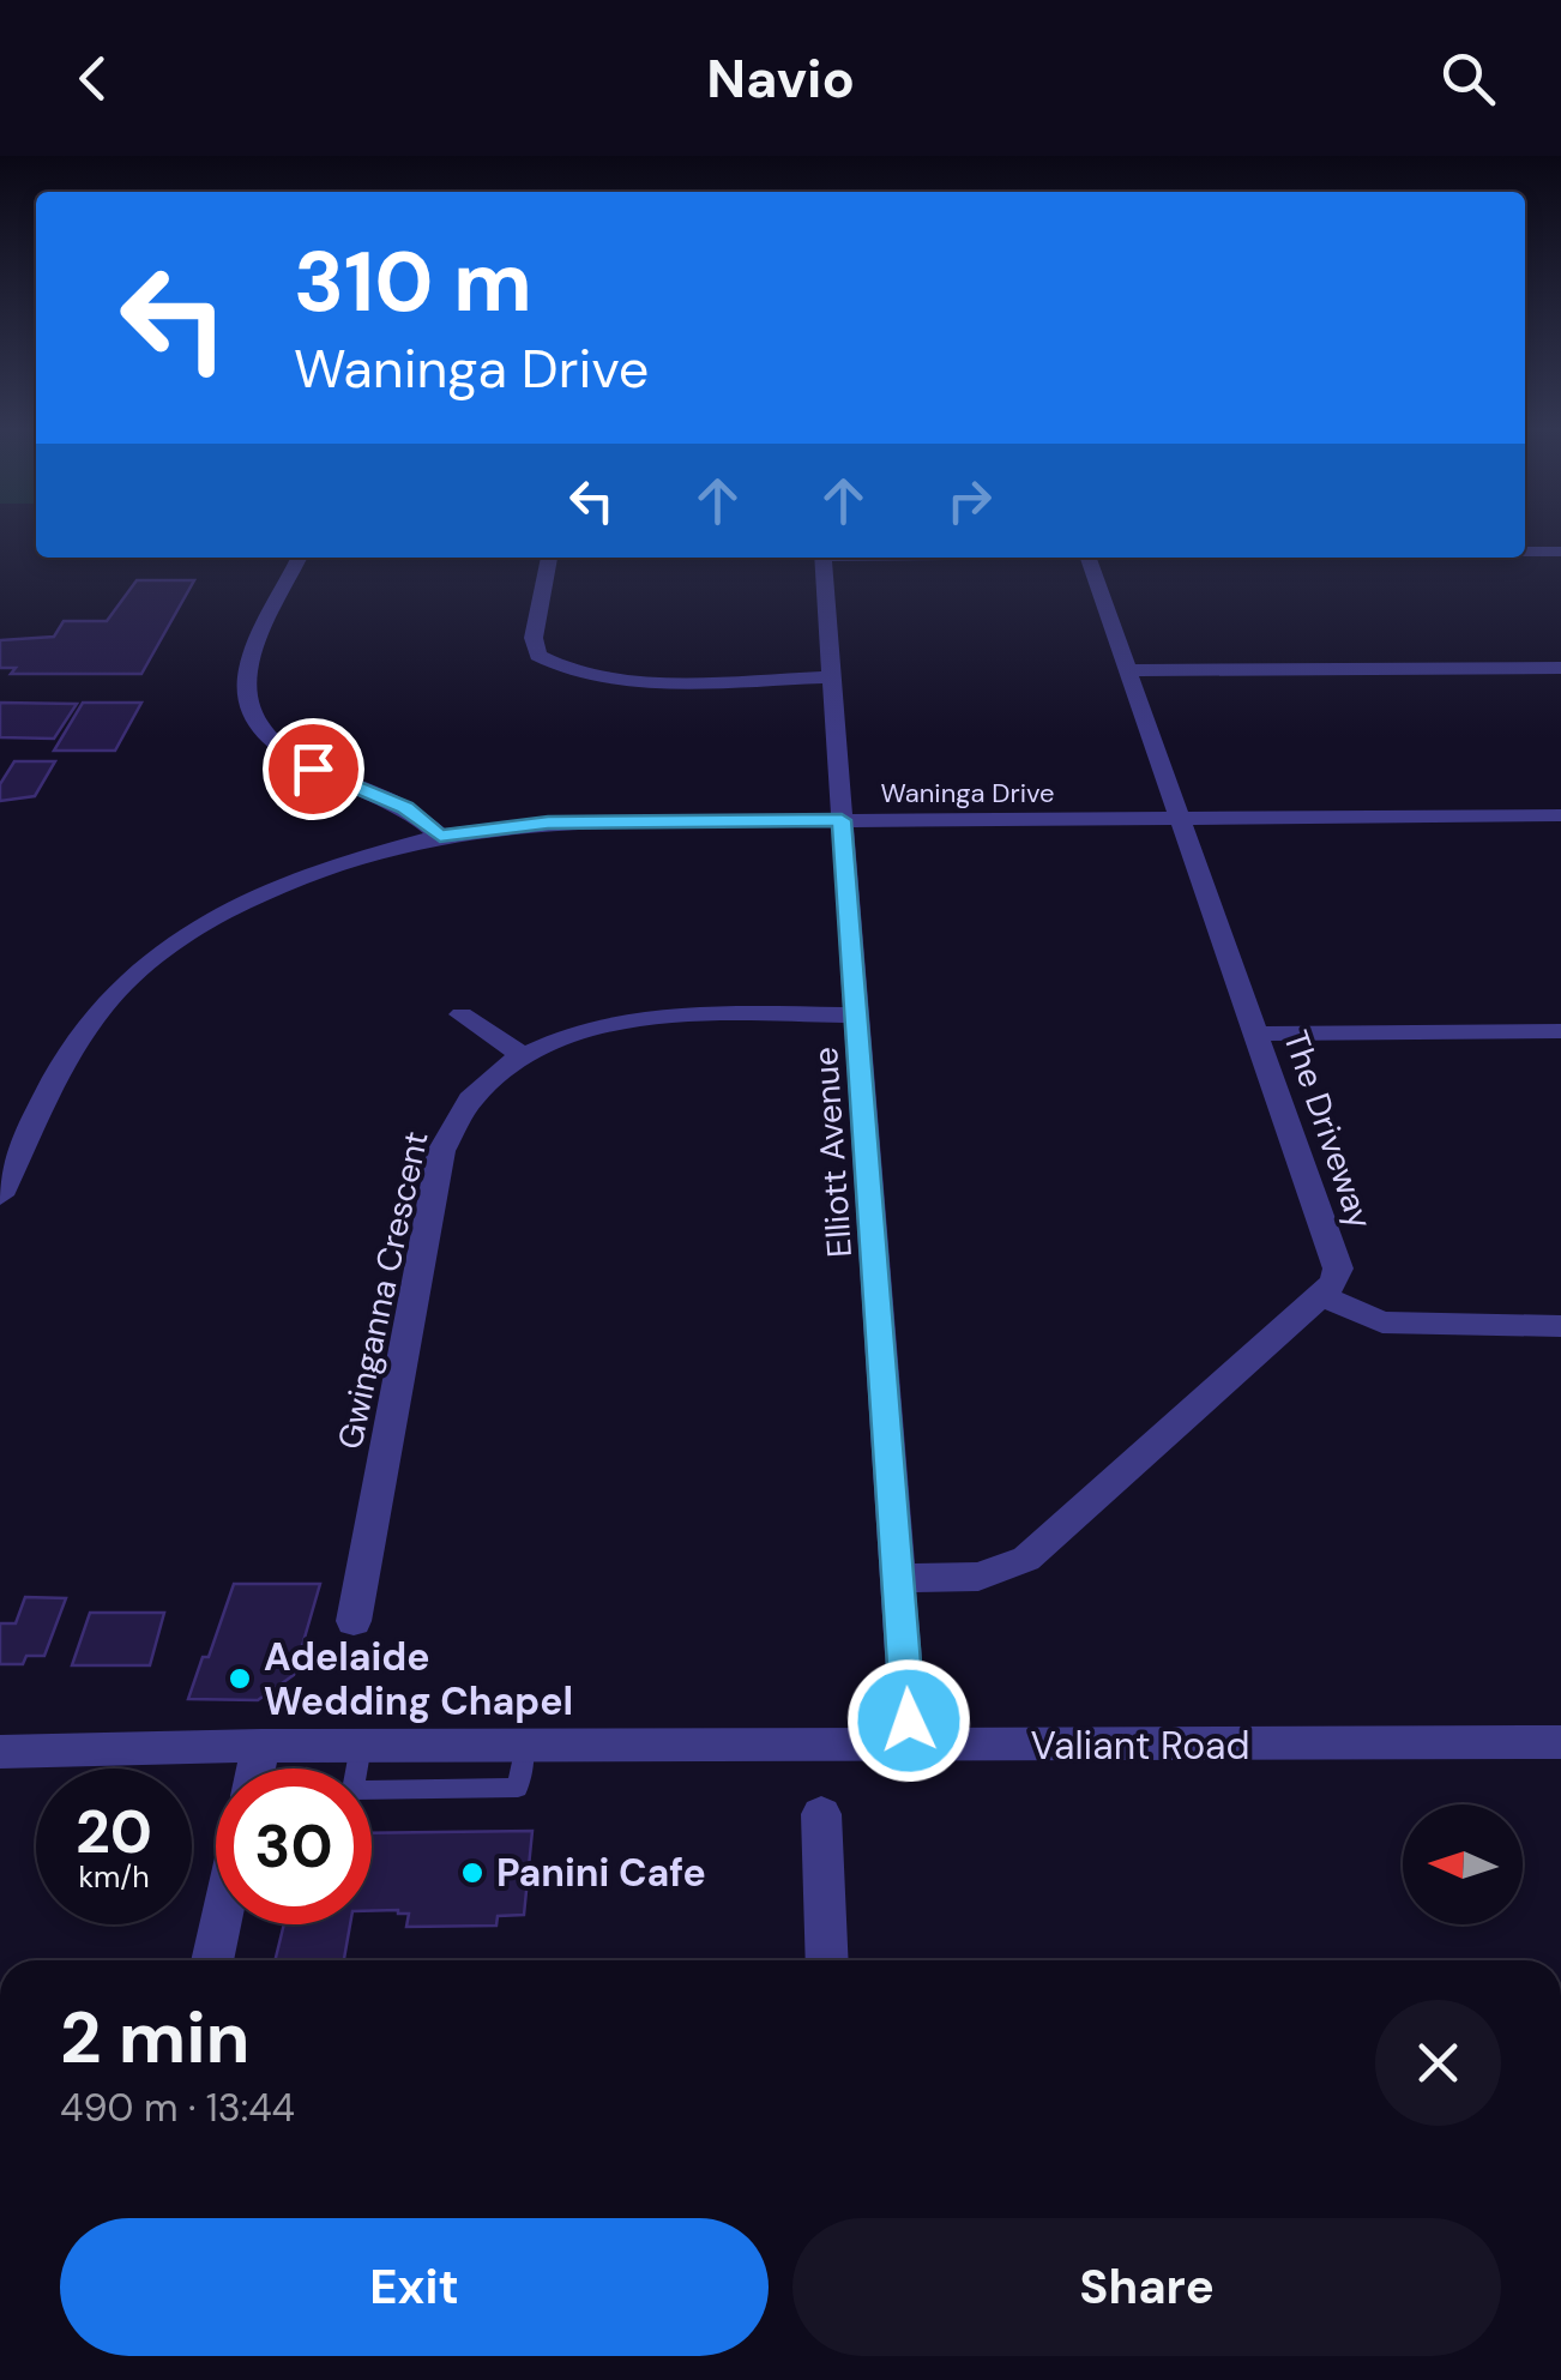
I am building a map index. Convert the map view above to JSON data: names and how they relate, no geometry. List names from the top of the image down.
{
  "streets": {
    "street": [
      "Waninga Drive",
      "The Driveway",
      "Elliott Avenue",
      "Gwinganna Crescent",
      "Valiant Road"
    ]
  },
  "crossings": [
    ["Waninga Drive", "The Driveway"],
    ["Waninga Drive", "Elliott Avenue"],
    ["Elliott Avenue", "Gwinganna Crescent"],
    ["Elliott Avenue", "Valiant Road"]
  ],
  "places": ["Adelaide Wedding Chapel", "Panini Cafe"],
  "north": "left",
  "page": {
    "header": "Navio",
    "turn": ["310 m", "Waninga Drive"],
    "speed": "20 km/h",
    "limit": "30",
    "heading": ["2 min", "490 m · 13:44"],
    "buttons": ["Exit", "Share"]
  }
}
